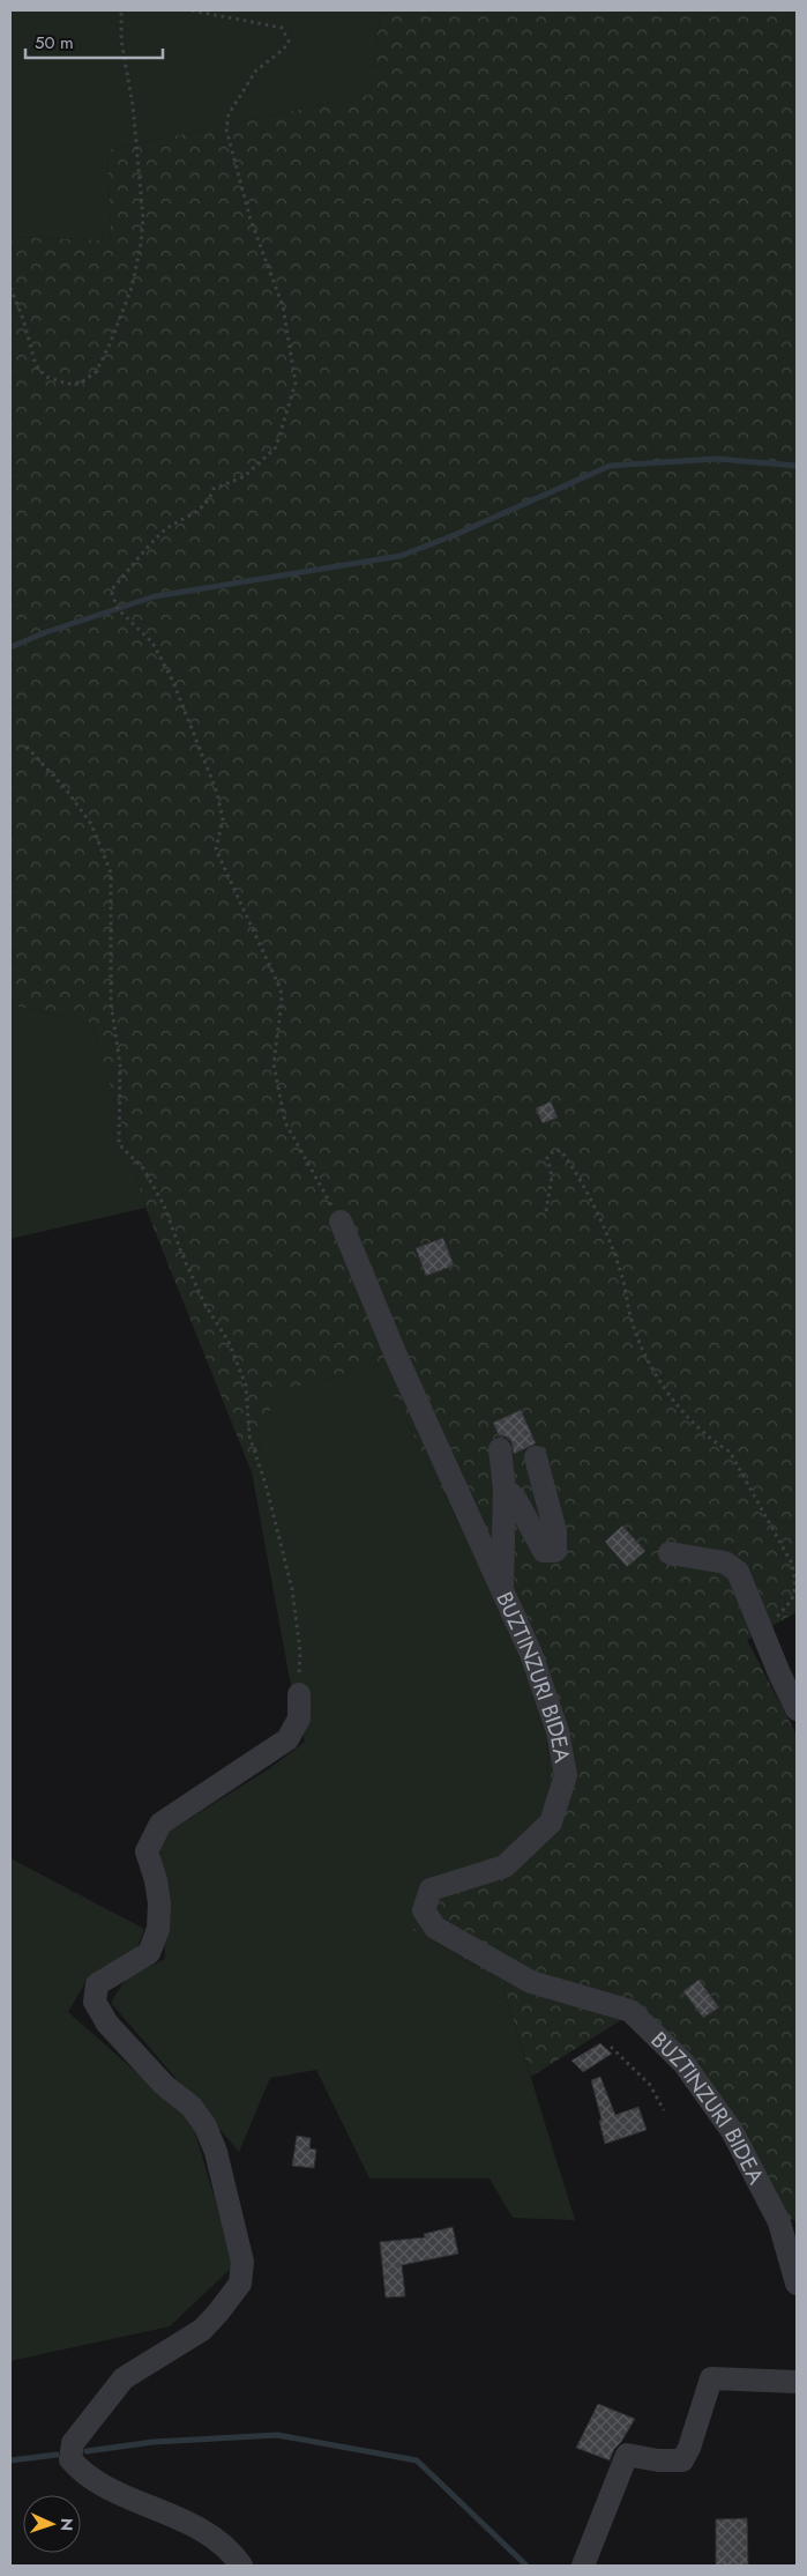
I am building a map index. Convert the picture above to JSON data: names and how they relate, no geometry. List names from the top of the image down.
{
  "streets": {
    "street": ["BUZTINZURI BIDEA"]
  },
  "scale_bar": "50 m",
  "north": "right"
}
